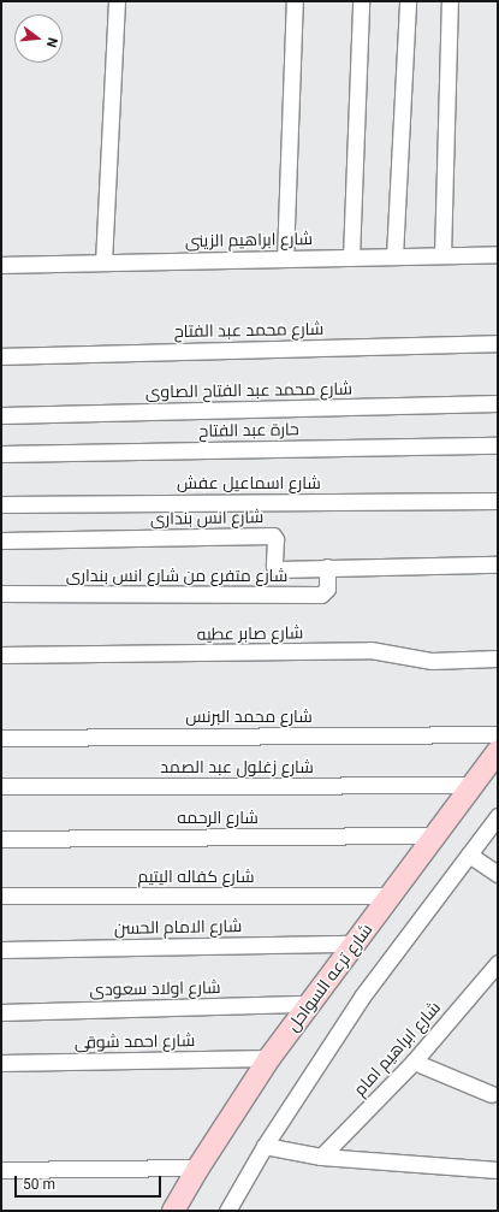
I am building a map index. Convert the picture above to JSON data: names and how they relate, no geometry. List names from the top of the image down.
{
  "streets": {
    "main road": ["شارع ترعه السواحل"],
    "street": [
      "شارع ابراهيم الزينى",
      "شارع محمد عبد الفتاح",
      "شارع محمد عبد الفتاح الصاوى",
      "حارة عبد الفتاح",
      "شارع اسماعيل عفش",
      "شارع انس بندارى",
      "شارع متفرع من شارع انس بندارى",
      "شارع صابر عطيه",
      "شارع محمد البرنس",
      "شارع زغلول عبد الصمد",
      "شارع الرحمه",
      "شارع كفاله اليتيم",
      "شارع الامام الحسن",
      "شارع اولاد سعودى",
      "شارع احمد شوقى",
      "شارع ابراهيم امام"
    ]
  },
  "crossings": [
    ["شارع انس بندارى", "شارع متفرع من شارع انس بندارى"],
    ["شارع زغلول عبد الصمد", "شارع ترعه السواحل"],
    ["شارع الرحمه", "شارع ترعه السواحل"],
    ["شارع كفاله اليتيم", "شارع ترعه السواحل"],
    ["شارع الامام الحسن", "شارع ترعه السواحل"],
    ["شارع ترعه السواحل", "شارع اولاد سعودى"],
    ["شارع ترعه السواحل", "شارع احمد شوقى"]
  ],
  "scale_bar": "50 m",
  "north": "right"
}
